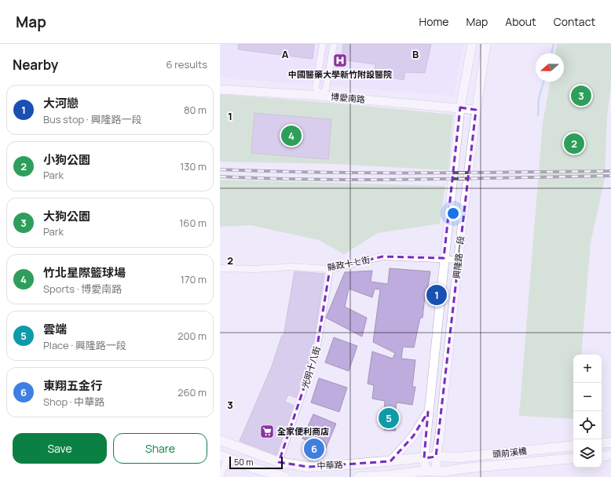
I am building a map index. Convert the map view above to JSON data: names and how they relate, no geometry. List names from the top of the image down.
{
  "streets": {
    "main road": ["頭前溪橋", "中華路"],
    "street": [
      "博愛南路",
      "興隆路一段",
      "縣政十七街",
      "光明十八街"
    ]
  },
  "crossings": [
    ["博愛南路", "興隆路一段"],
    ["興隆路一段", "縣政十七街"],
    ["興隆路一段", "頭前溪橋"],
    ["興隆路一段", "中華路"],
    ["縣政十七街", "光明十八街"],
    ["光明十八街", "中華路"],
    ["頭前溪橋", "中華路"]
  ],
  "places": {
    "hospital": ["中國醫藥大學新竹附設醫院"],
    "supermarket": ["全家便利商店"]
  },
  "scale_bar": "50 m",
  "north": "left",
  "page": {
    "header": "Map",
    "nav": [
      "Home",
      "Map",
      "About",
      "Contact"
    ],
    "heading": ["Nearby", "6 results"],
    "pins": [
      "3",
      "4",
      "2",
      "1",
      "5",
      "6"
    ],
    "list": [
      {
        "mark": "1",
        "name": "大河戀",
        "note": "Bus stop · 興隆路一段",
        "value": "80 m"
      },
      {
        "mark": "2",
        "name": "小狗公園",
        "note": "Park",
        "value": "130 m"
      },
      {
        "mark": "3",
        "name": "大狗公園",
        "note": "Park",
        "value": "160 m"
      },
      {
        "mark": "4",
        "name": "竹北星際籃球場",
        "note": "Sports · 博愛南路",
        "value": "170 m"
      },
      {
        "mark": "5",
        "name": "雲端",
        "note": "Place · 興隆路一段",
        "value": "200 m"
      },
      {
        "mark": "6",
        "name": "東翔五金行",
        "note": "Shop · 中華路",
        "value": "260 m"
      }
    ],
    "map_buttons": ["+", "−"],
    "buttons": ["Save", "Share"],
    "scale": "50 m"
  },
  "grid": {
    "columns": ["A", "B"],
    "rows": ["1", "2", "3"]
  }
}
